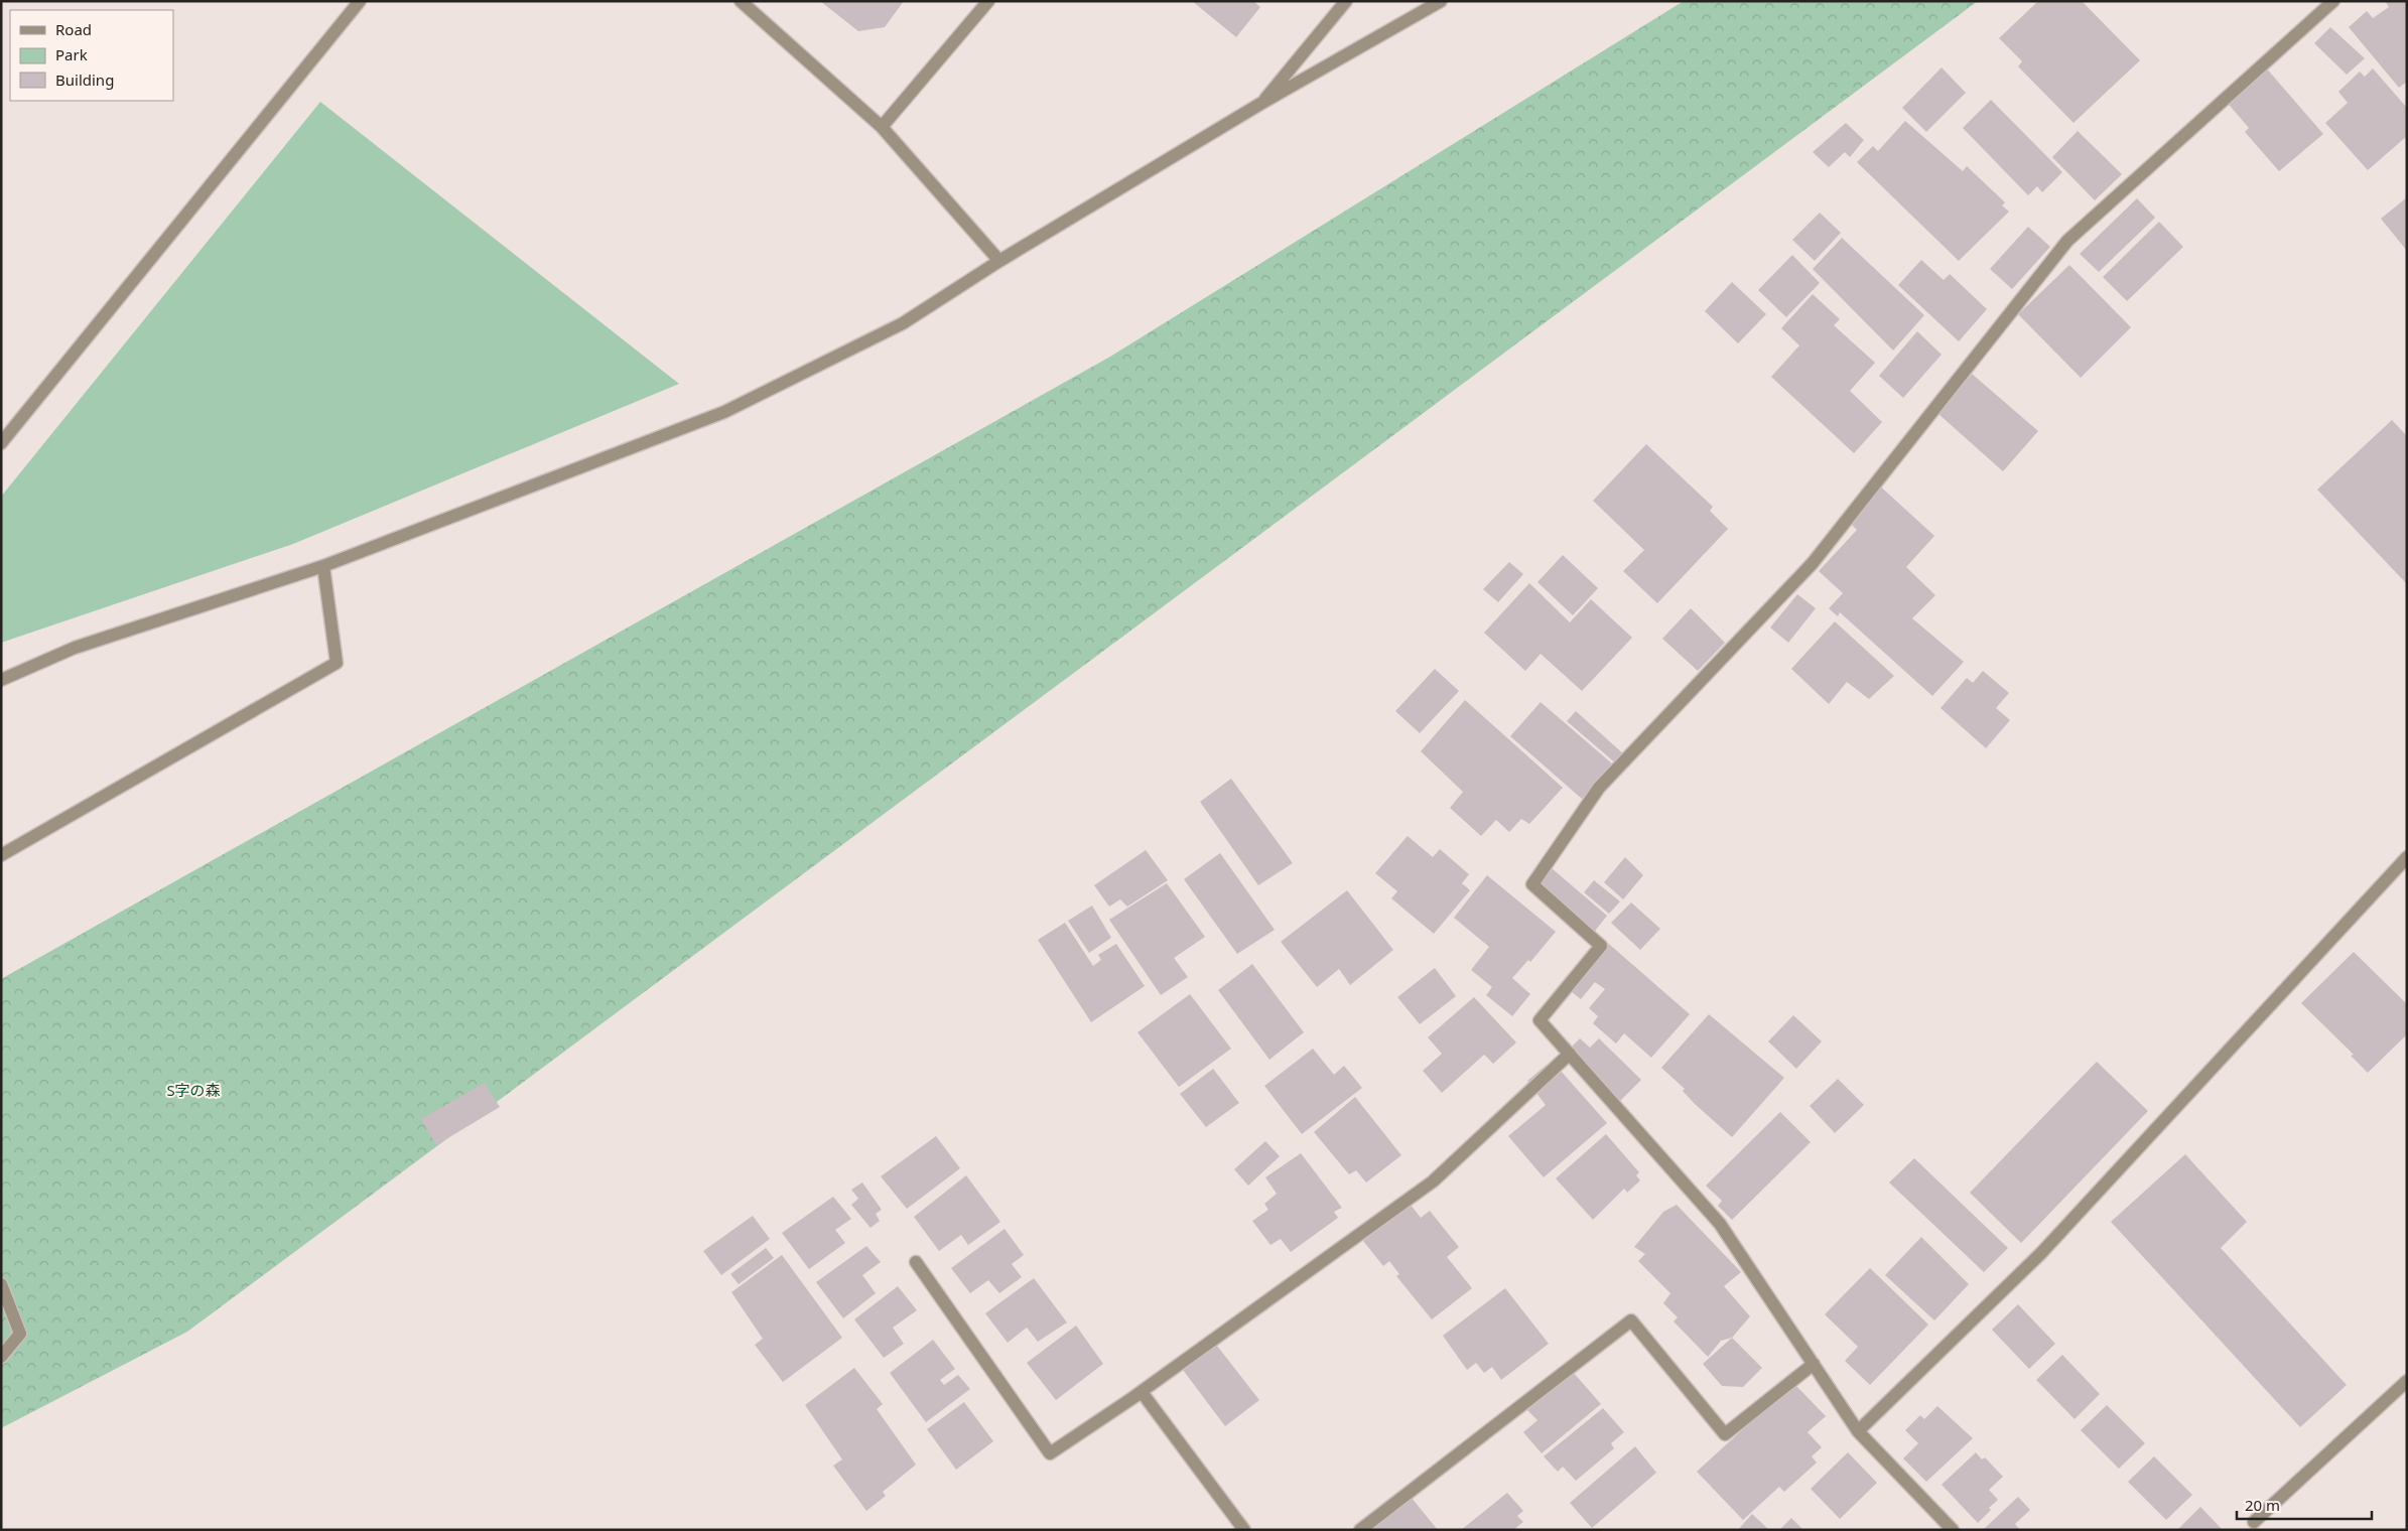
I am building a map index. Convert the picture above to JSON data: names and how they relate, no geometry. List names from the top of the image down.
{
  "parks": ["S字の森"],
  "legend": ["Road", "Park", "Building"],
  "scale_bar": "20 m"
}
